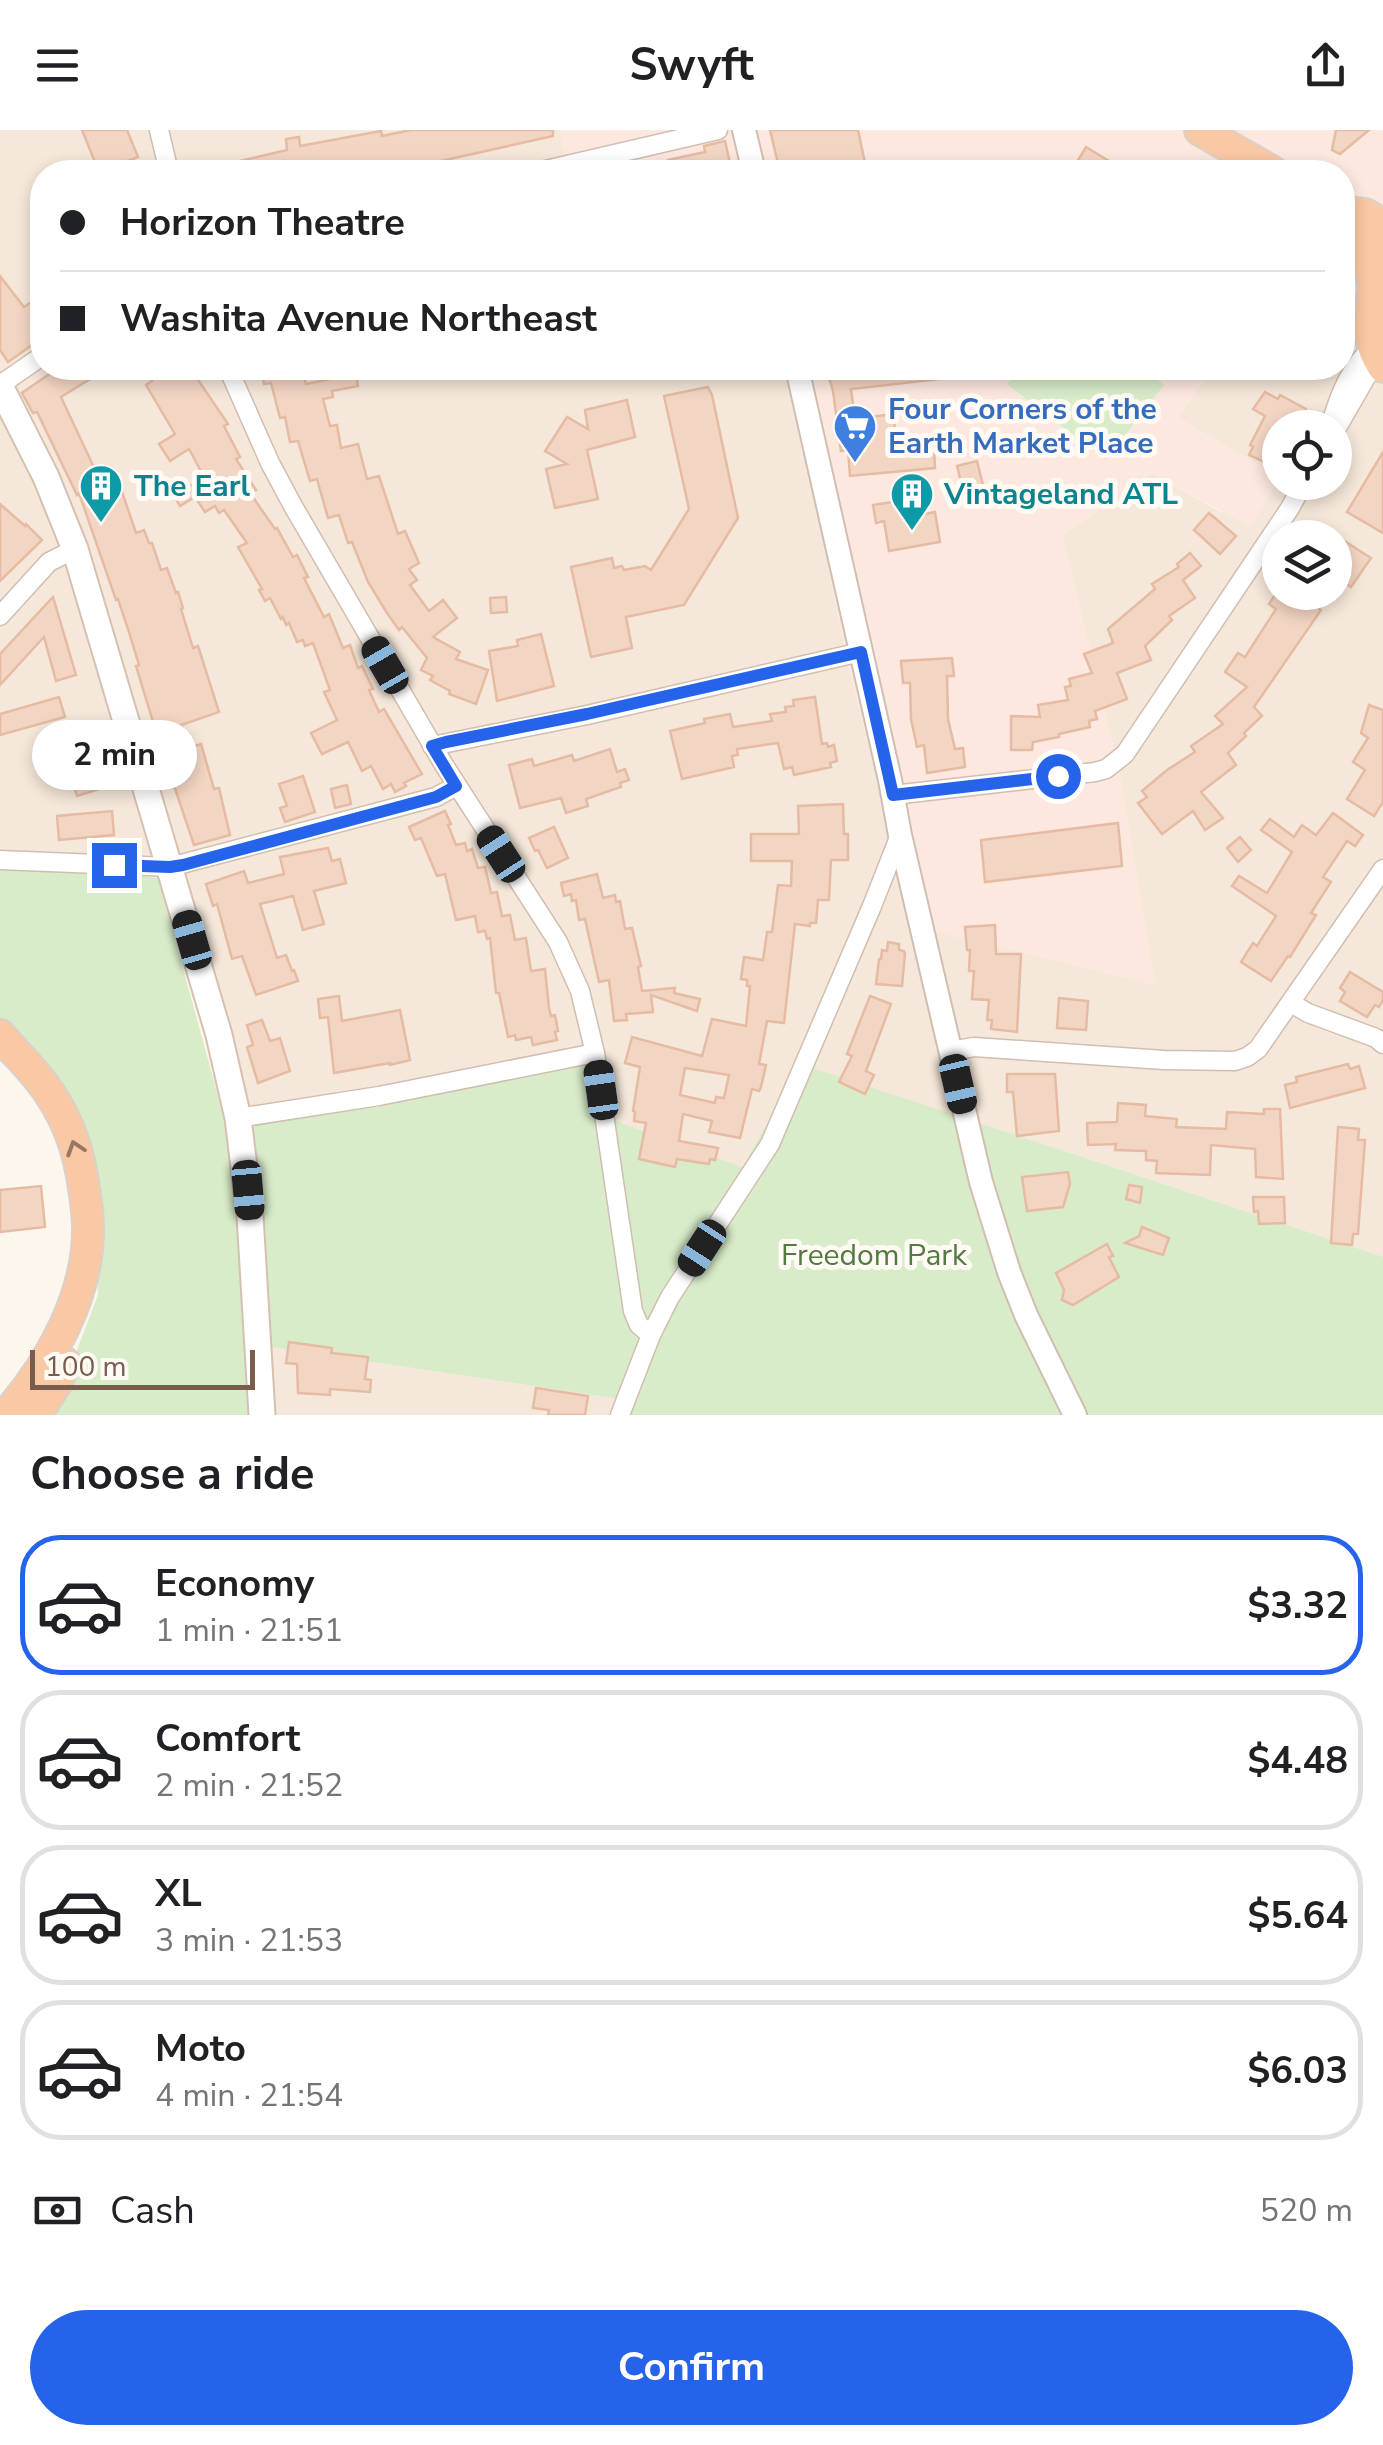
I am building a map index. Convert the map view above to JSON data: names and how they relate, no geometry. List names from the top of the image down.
{
  "parks": ["Freedom Park"],
  "places": {
    "supermarket": ["Four Corners of the Earth Market Place"],
    "building": ["The Earl", "Vintageland ATL"]
  },
  "scale_bar": "100 m",
  "page": {
    "header": "Swyft",
    "banner": ["Horizon Theatre", "Washita Avenue Northeast"],
    "bubble": "2 min",
    "scale": "100 m",
    "heading": "Choose a ride",
    "list": [
      {
        "name": "Economy",
        "note": "1 min · 21:51",
        "value": "$3.32"
      },
      {
        "name": "Comfort",
        "note": "2 min · 21:52",
        "value": "$4.48"
      },
      {
        "name": "XL",
        "note": "3 min · 21:53",
        "value": "$5.64"
      },
      {
        "name": "Moto",
        "note": "4 min · 21:54",
        "value": "$6.03"
      }
    ],
    "pay": ["Cash", "520 m"],
    "buttons": "Confirm"
  }
}
